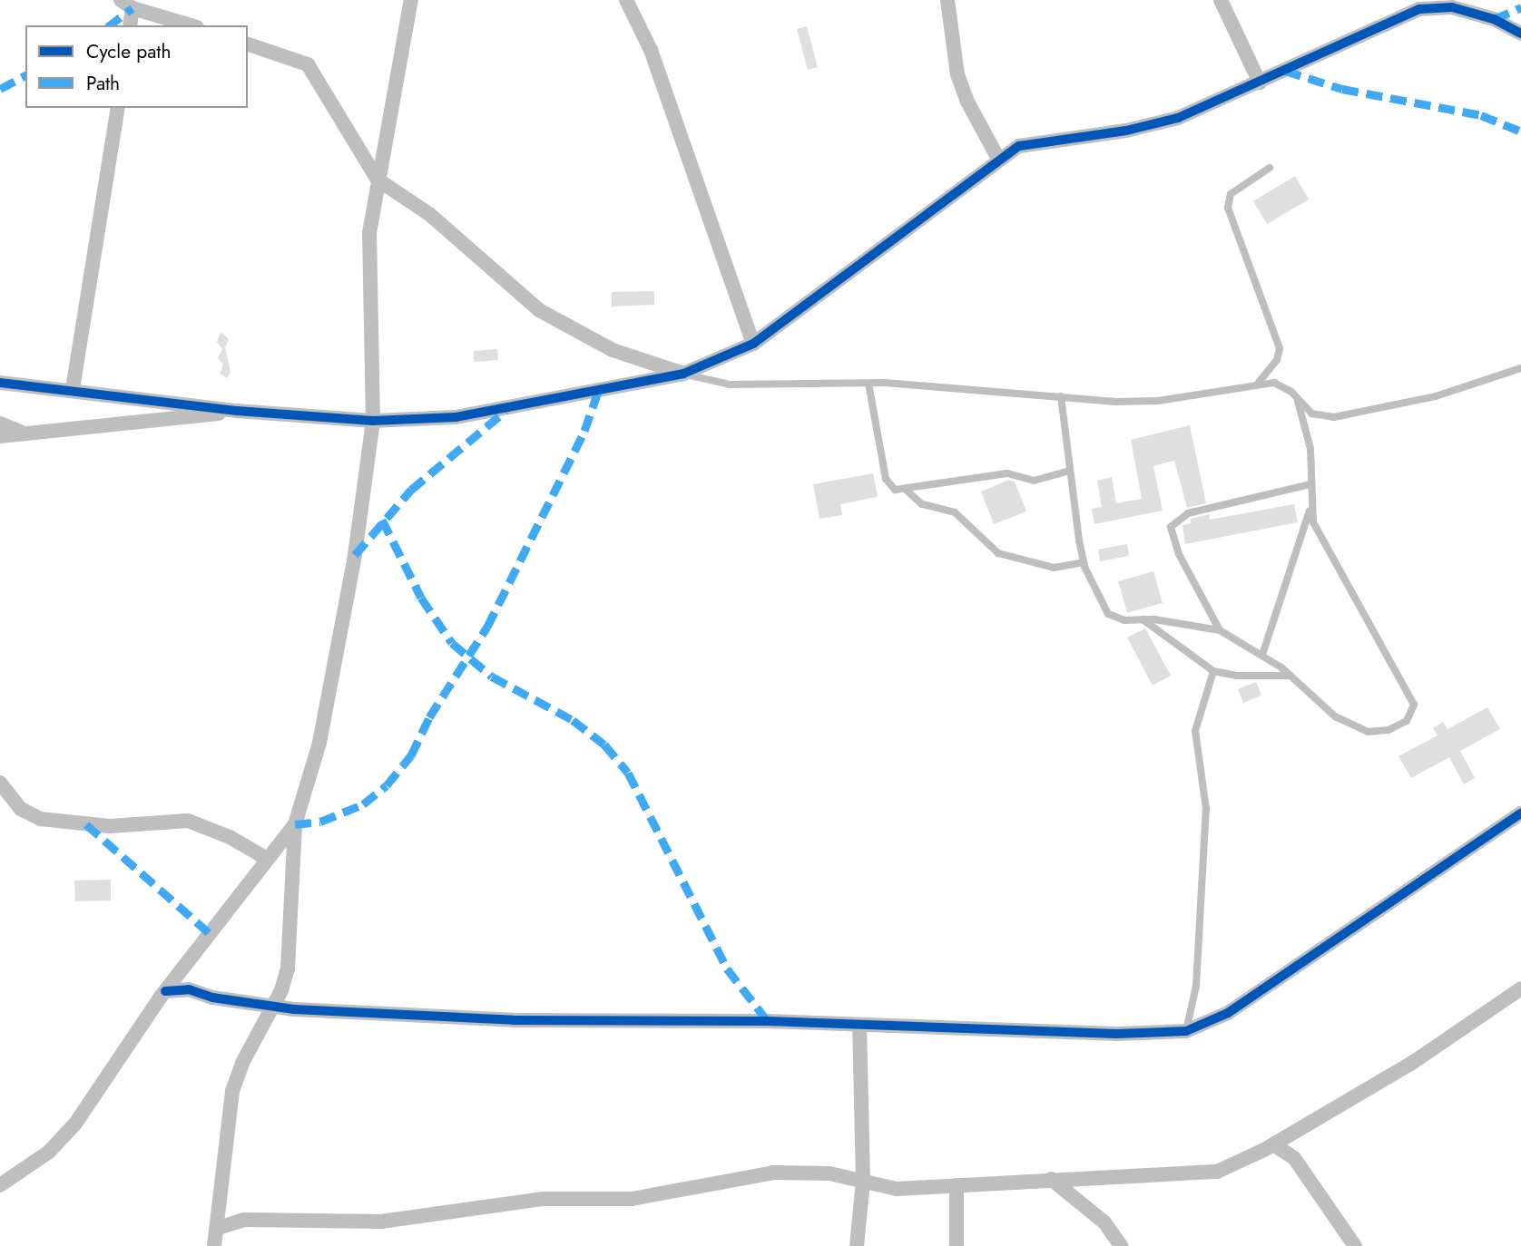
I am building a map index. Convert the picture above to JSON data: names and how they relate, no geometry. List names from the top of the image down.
{
  "legend": ["Cycle path", "Path"]
}
